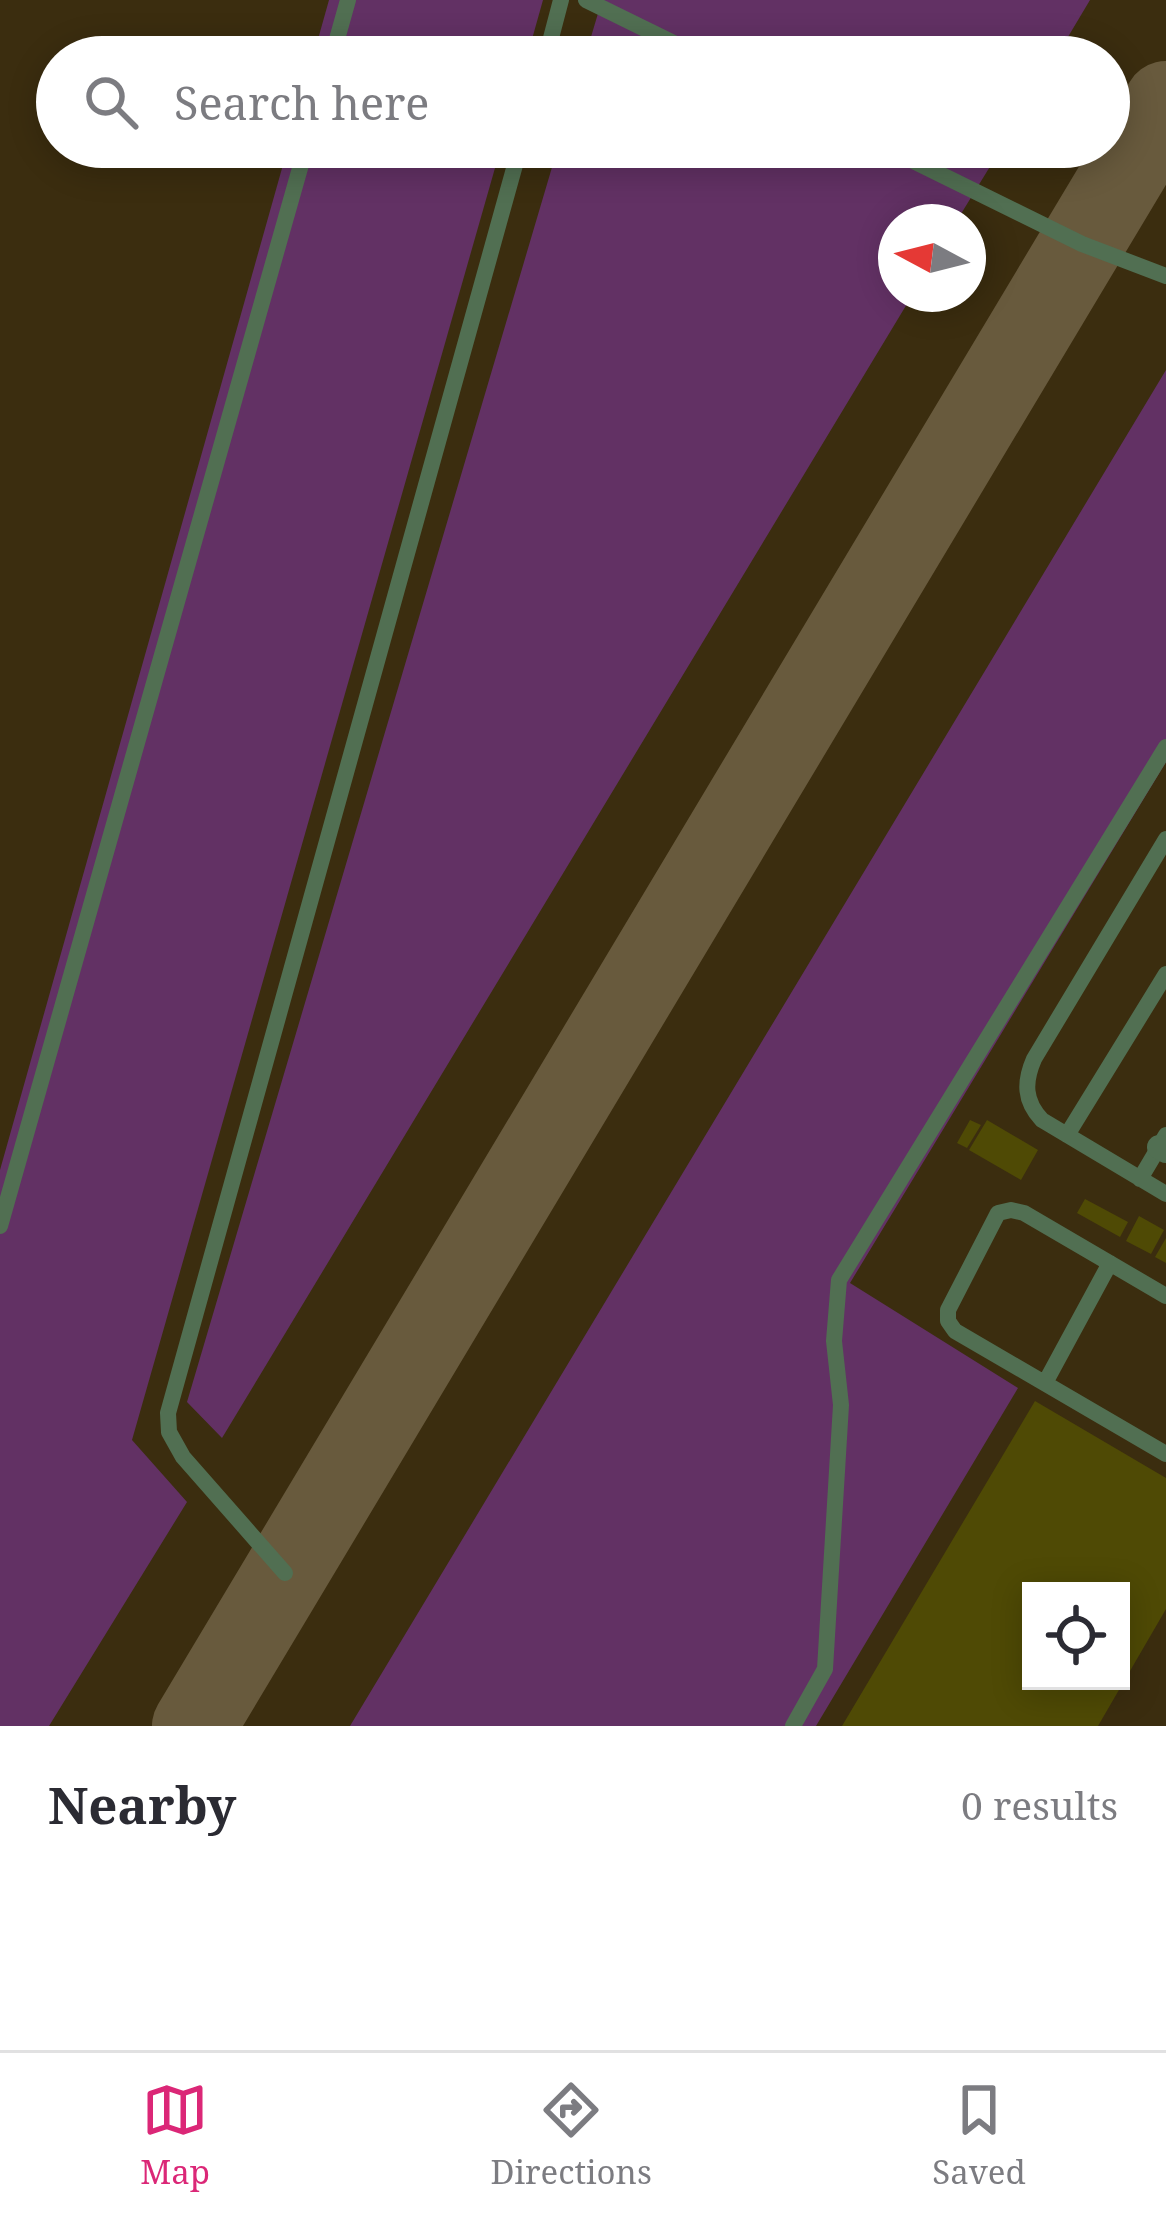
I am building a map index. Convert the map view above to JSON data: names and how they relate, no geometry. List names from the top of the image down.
{
  "north": "left",
  "page": {
    "search": "Search here",
    "heading": ["Nearby", "0 results"],
    "nav": ["Map", "Directions", "Saved"]
  }
}
